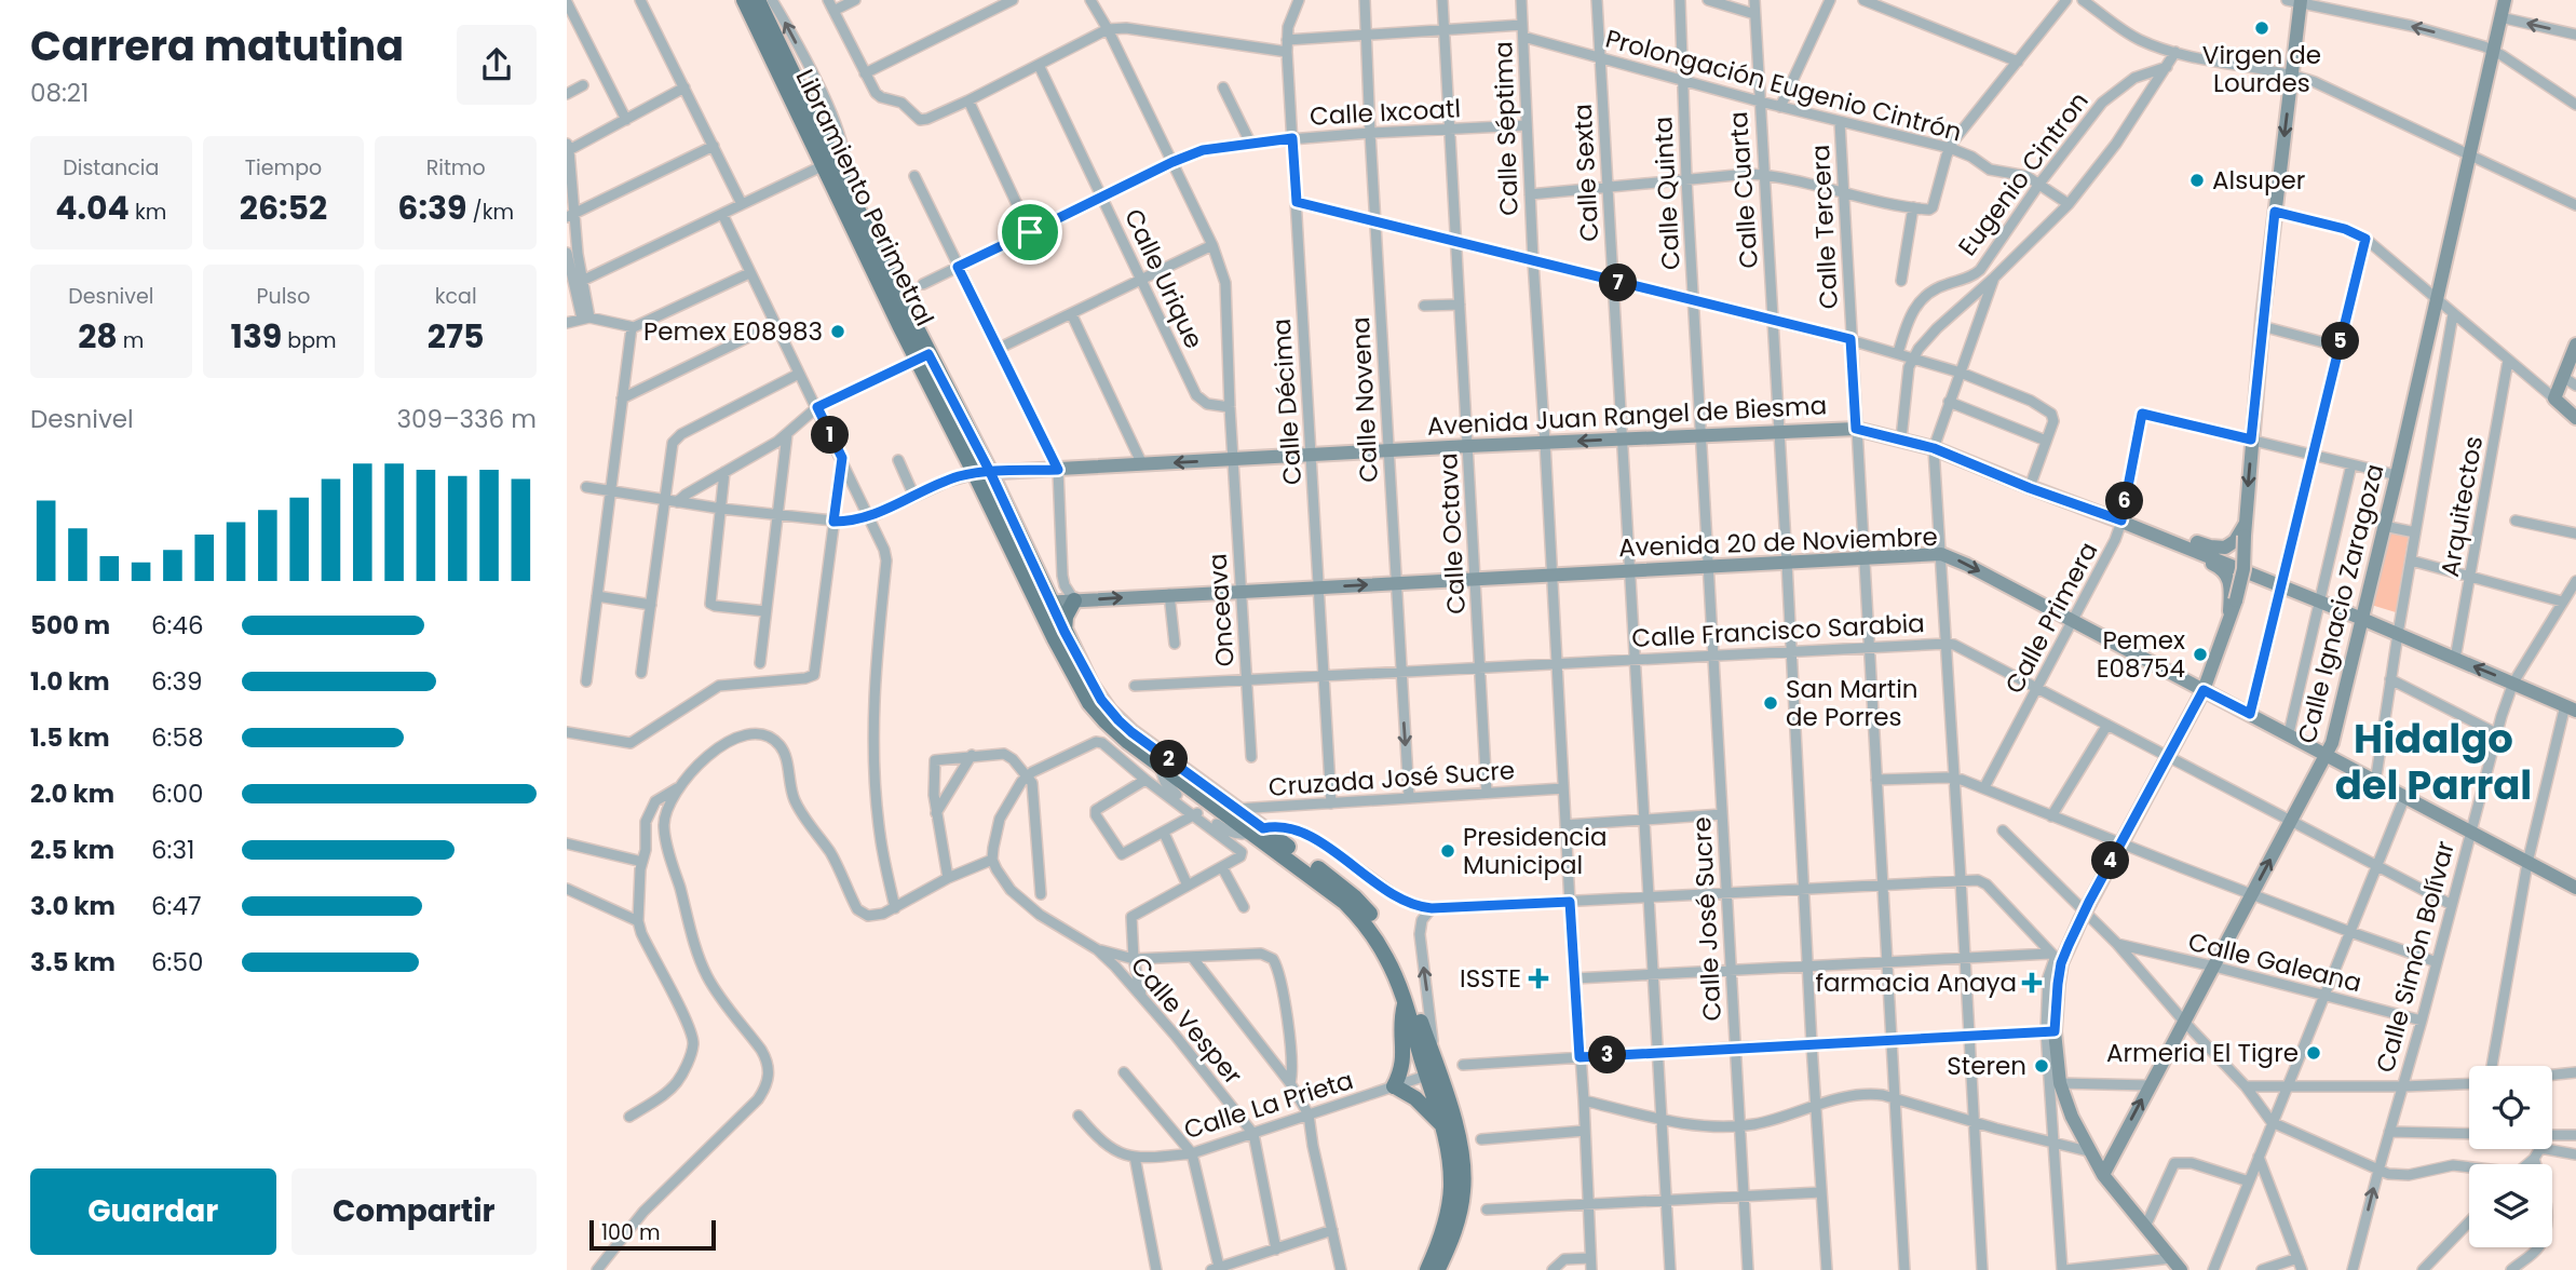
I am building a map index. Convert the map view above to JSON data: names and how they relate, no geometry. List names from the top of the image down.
{
  "streets": {
    "main road": ["Libramiento Perimetral"],
    "street": [
      "Prolongación Eugenio Cintrón",
      "Calle Ixcoatl",
      "Calle Séptima",
      "Calle Sexta",
      "Eugenio Cintron",
      "Calle Cuarta",
      "Calle Quinta",
      "Calle Tercera",
      "Calle Urique",
      "Calle Novena",
      "Calle Décima",
      "Avenida Juan Rangel de Biesma",
      "Arquitectos",
      "Calle Octava",
      "Avenida 20 de Noviembre",
      "Calle Ignacio Zaragoza",
      "Onceava",
      "Calle Primera",
      "Calle Francisco Sarabia",
      "Cruzada José Sucre",
      "Calle José Sucre",
      "Calle Simón Bolívar",
      "Calle Galeana",
      "Calle Vesper",
      "Calle La Prieta"
    ]
  },
  "crossings": [
    ["Prolongación Eugenio Cintrón", "Calle Séptima"],
    ["Prolongación Eugenio Cintrón", "Calle Sexta"],
    ["Prolongación Eugenio Cintrón", "Eugenio Cintron"],
    ["Prolongación Eugenio Cintrón", "Calle Cuarta"],
    ["Prolongación Eugenio Cintrón", "Calle Quinta"],
    ["Prolongación Eugenio Cintrón", "Calle Tercera"],
    ["Calle Ixcoatl", "Calle Séptima"],
    ["Calle Ixcoatl", "Calle Urique"],
    ["Calle Ixcoatl", "Calle Novena"],
    ["Calle Ixcoatl", "Calle Décima"],
    ["Calle Ixcoatl", "Calle Octava"],
    ["Calle Ixcoatl", "Onceava"],
    ["Calle Séptima", "Avenida Juan Rangel de Biesma"],
    ["Calle Séptima", "Avenida 20 de Noviembre"],
    ["Calle Séptima", "Calle Francisco Sarabia"],
    ["Calle Séptima", "Cruzada José Sucre"],
    ["Calle Sexta", "Avenida Juan Rangel de Biesma"],
    ["Calle Sexta", "Avenida 20 de Noviembre"],
    ["Calle Sexta", "Calle Francisco Sarabia"],
    ["Calle Cuarta", "Avenida Juan Rangel de Biesma"],
    ["Calle Cuarta", "Avenida 20 de Noviembre"],
    ["Calle Cuarta", "Calle Francisco Sarabia"],
    ["Calle Quinta", "Avenida Juan Rangel de Biesma"],
    ["Calle Quinta", "Avenida 20 de Noviembre"],
    ["Calle Quinta", "Calle Francisco Sarabia"],
    ["Calle Quinta", "Calle José Sucre"],
    ["Libramiento Perimetral", "Avenida Juan Rangel de Biesma"],
    ["Libramiento Perimetral", "Avenida 20 de Noviembre"],
    ["Libramiento Perimetral", "Cruzada José Sucre"],
    ["Libramiento Perimetral", "Calle La Prieta"],
    ["Calle Tercera", "Avenida Juan Rangel de Biesma"],
    ["Calle Tercera", "Avenida 20 de Noviembre"],
    ["Calle Tercera", "Calle Francisco Sarabia"],
    ["Calle Urique", "Onceava"],
    ["Calle Novena", "Avenida Juan Rangel de Biesma"],
    ["Calle Novena", "Avenida 20 de Noviembre"],
    ["Calle Novena", "Calle Francisco Sarabia"],
    ["Calle Novena", "Cruzada José Sucre"],
    ["Calle Décima", "Avenida Juan Rangel de Biesma"],
    ["Calle Décima", "Avenida 20 de Noviembre"],
    ["Calle Décima", "Calle Francisco Sarabia"],
    ["Calle Décima", "Cruzada José Sucre"],
    ["Avenida Juan Rangel de Biesma", "Arquitectos"],
    ["Avenida Juan Rangel de Biesma", "Calle Octava"],
    ["Avenida Juan Rangel de Biesma", "Calle Ignacio Zaragoza"],
    ["Avenida Juan Rangel de Biesma", "Onceava"],
    ["Avenida Juan Rangel de Biesma", "Calle Primera"],
    ["Avenida Juan Rangel de Biesma", "Calle Simón Bolívar"],
    ["Calle Octava", "Avenida 20 de Noviembre"],
    ["Calle Octava", "Calle Francisco Sarabia"],
    ["Calle Octava", "Cruzada José Sucre"],
    ["Avenida 20 de Noviembre", "Calle Ignacio Zaragoza"],
    ["Avenida 20 de Noviembre", "Onceava"],
    ["Avenida 20 de Noviembre", "Calle Primera"],
    ["Avenida 20 de Noviembre", "Calle Simón Bolívar"],
    ["Calle Ignacio Zaragoza", "Calle Francisco Sarabia"],
    ["Calle Ignacio Zaragoza", "Calle Galeana"],
    ["Onceava", "Calle Francisco Sarabia"],
    ["Calle Primera", "Calle Francisco Sarabia"],
    ["Calle Francisco Sarabia", "Calle José Sucre"],
    ["Calle Francisco Sarabia", "Calle Simón Bolívar"],
    ["Calle Simón Bolívar", "Calle Galeana"],
    ["Calle Vesper", "Calle La Prieta"]
  ],
  "districts": ["Hidalgo del Parral"],
  "places": {
    "other": [
      "Virgen de Lourdes",
      "Alsuper",
      "Pemex E08983",
      "Pemex E08754",
      "San Martin de Porres",
      "Presidencia Municipal",
      "Armeria El Tigre",
      "Steren"
    ],
    "health": ["ISSTE", "farmacia Anaya"]
  },
  "scale_bar": "100 m",
  "page": {
    "heading": ["Carrera matutina", "08:21"],
    "stats": [
      ["Distancia", "4.04 km"],
      ["Tiempo", "26:52"],
      ["Ritmo", "6:39 /km"],
      ["Desnivel", "28 m"],
      ["Pulso", "139 bpm"],
      ["kcal", "275"]
    ],
    "pins": [
      "7",
      "5",
      "1",
      "6",
      "2",
      "4",
      "3"
    ],
    "chart": ["Desnivel", "309–336 m"],
    "list": [
      {
        "name": "500 m",
        "note": "6:46"
      },
      {
        "name": "1.0 km",
        "note": "6:39"
      },
      {
        "name": "1.5 km",
        "note": "6:58"
      },
      {
        "name": "2.0 km",
        "note": "6:00"
      },
      {
        "name": "2.5 km",
        "note": "6:31"
      },
      {
        "name": "3.0 km",
        "note": "6:47"
      },
      {
        "name": "3.5 km",
        "note": "6:50"
      }
    ],
    "buttons": ["Guardar", "Compartir"],
    "scale": "100 m"
  }
}
